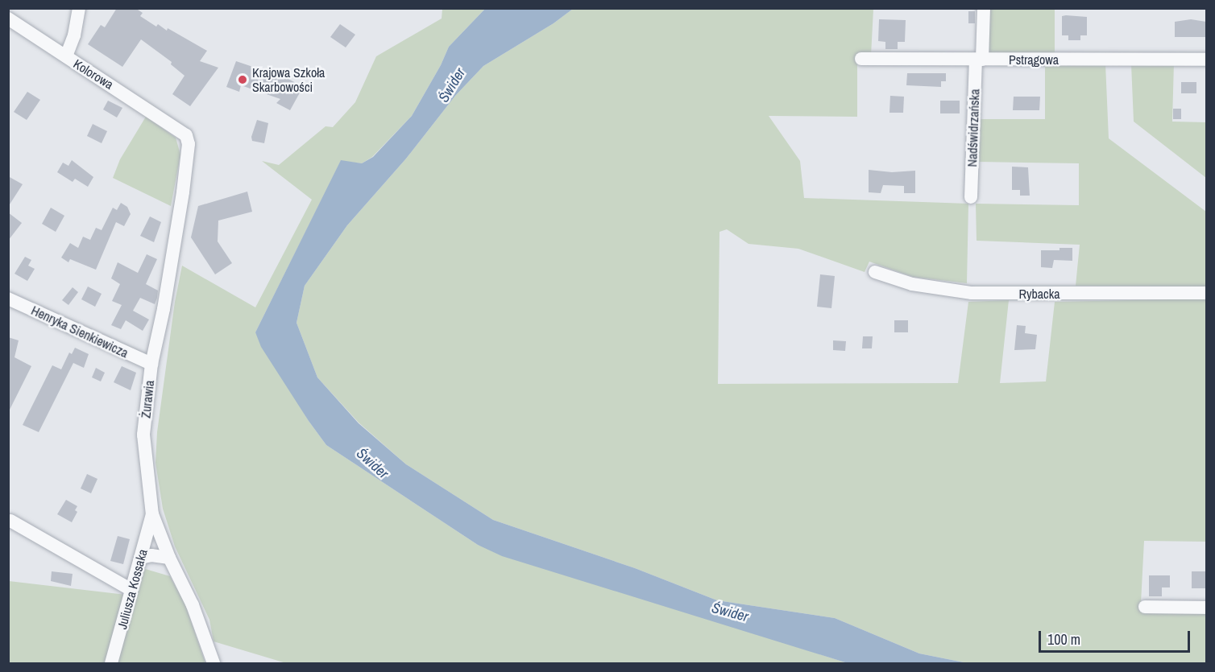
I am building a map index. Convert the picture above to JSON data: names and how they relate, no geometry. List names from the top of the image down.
{
  "streets": {
    "street": [
      "Pstrągowa",
      "Kolorowa",
      "Nadświdrzańska",
      "Rybacka",
      "Henryka Sienkiewicza",
      "Żurawia",
      "Juliusza Kossaka"
    ]
  },
  "crossings": [
    ["Pstrągowa", "Nadświdrzańska"],
    ["Kolorowa", "Żurawia"],
    ["Henryka Sienkiewicza", "Żurawia"],
    ["Żurawia", "Juliusza Kossaka"]
  ],
  "water": ["Świder"],
  "places": ["Krajowa Szkoła Skarbowości"],
  "scale_bar": "100 m"
}
